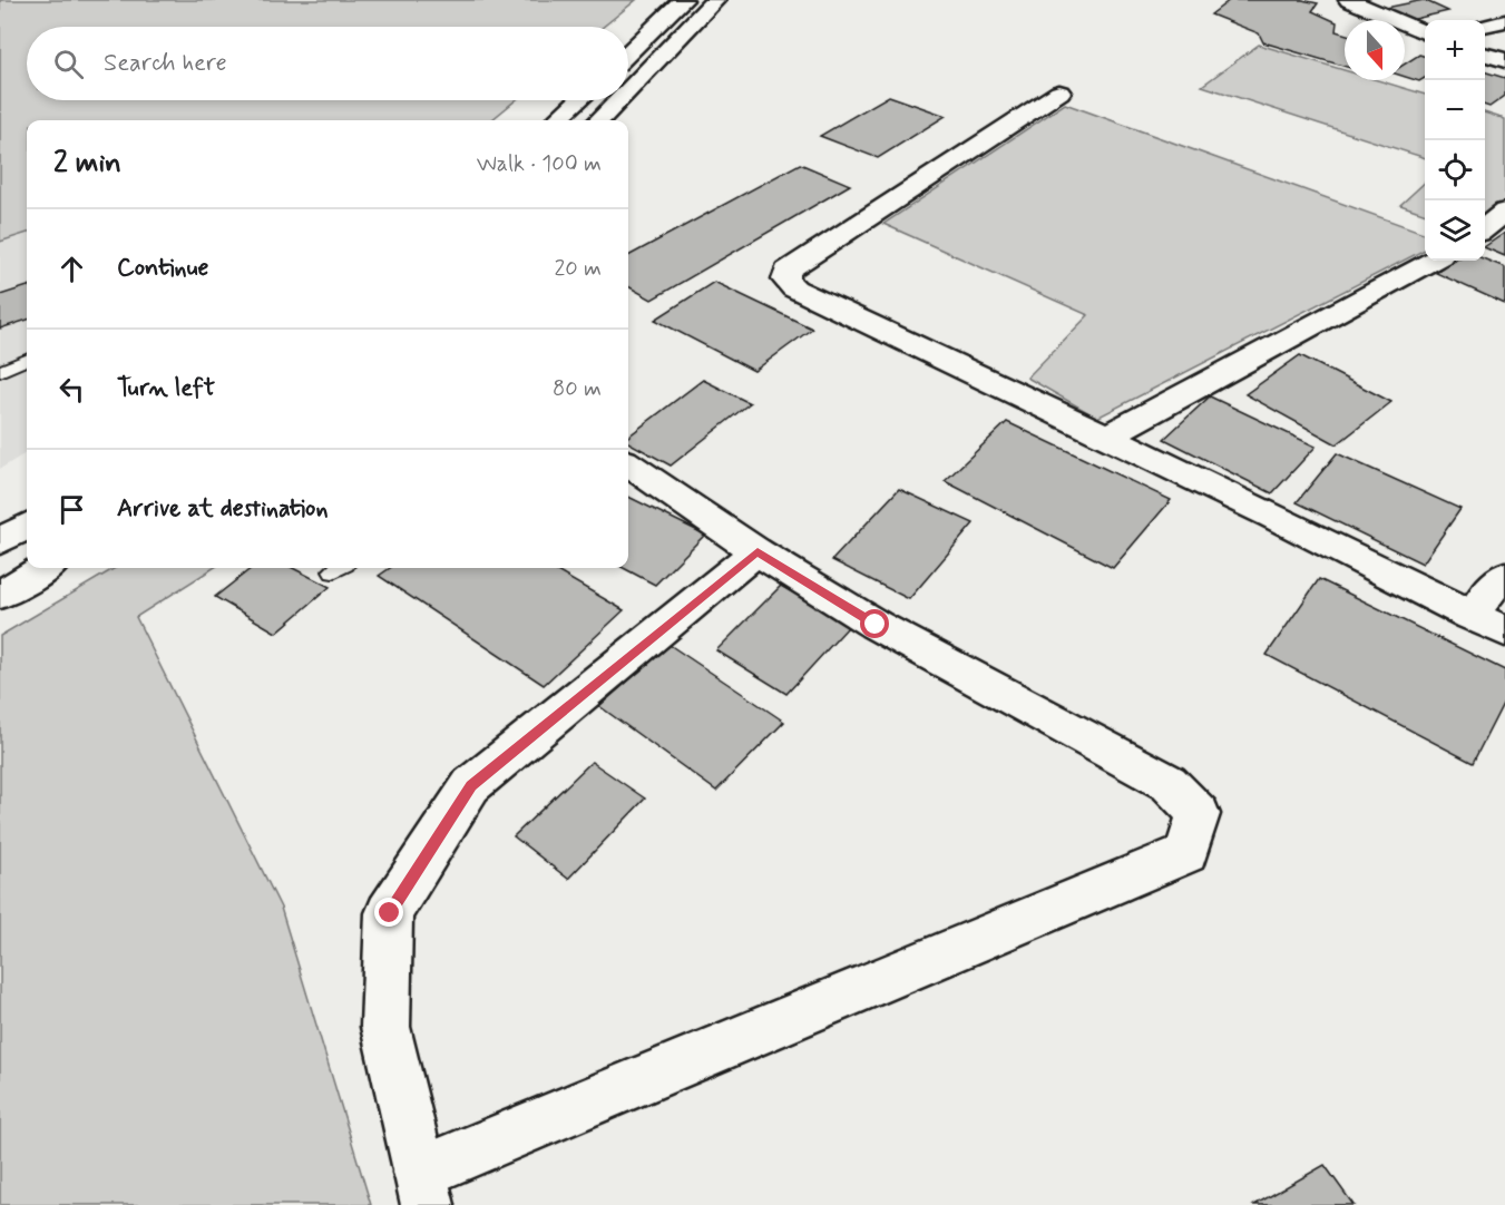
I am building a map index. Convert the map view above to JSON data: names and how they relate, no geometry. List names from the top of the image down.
{
  "north": "bottom",
  "page": {
    "map_buttons": ["+", "−"],
    "search": "Search here",
    "heading": ["2 min", "Walk · 100 m"],
    "list": [
      ["Continue", "20 m"],
      ["Turn left", "80 m"],
      "Arrive at destination"
    ]
  }
}
